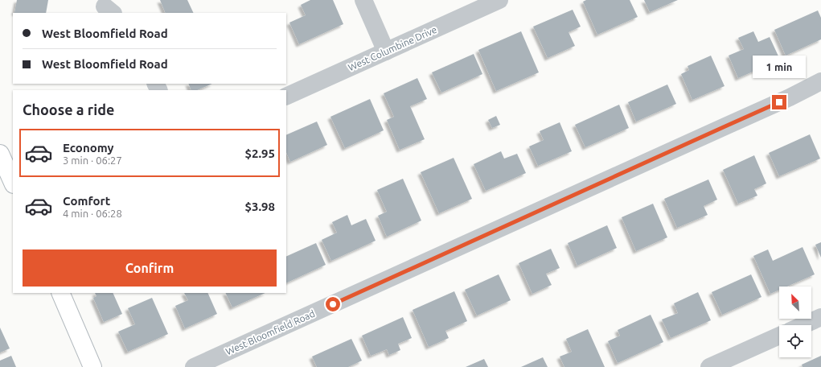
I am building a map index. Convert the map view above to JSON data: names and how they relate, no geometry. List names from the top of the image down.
{
  "streets": {
    "street": ["West Columbine Drive", "West Bloomfield Road"]
  },
  "north": "top left",
  "page": {
    "banner": ["West Bloomfield Road", "West Bloomfield Road"],
    "bubble": "1 min",
    "heading": "Choose a ride",
    "list": [
      {
        "name": "Economy",
        "note": "3 min · 06:27",
        "value": "$2.95"
      },
      {
        "name": "Comfort",
        "note": "4 min · 06:28",
        "value": "$3.98"
      }
    ],
    "buttons": "Confirm"
  }
}
